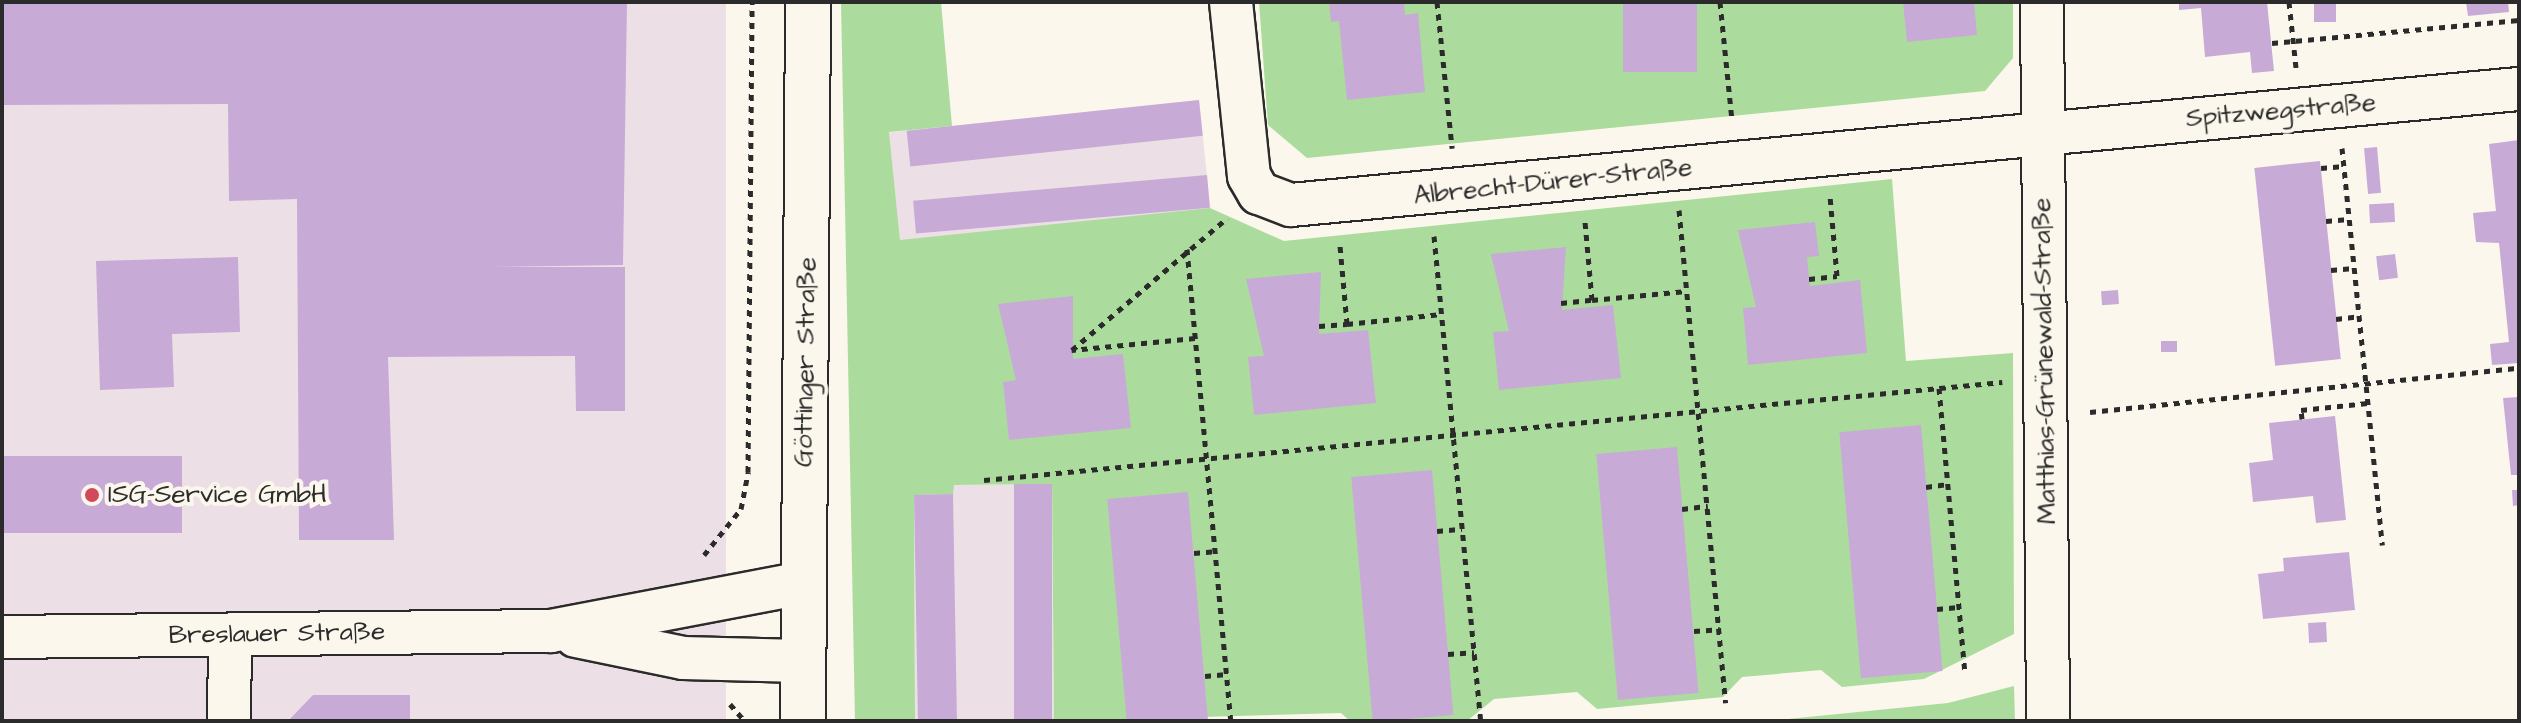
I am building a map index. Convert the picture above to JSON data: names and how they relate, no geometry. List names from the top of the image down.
{
  "streets": {
    "main road": ["Göttinger Straße"],
    "street": [
      "Spitzwegstraße",
      "Albrecht-Dürer-Straße",
      "Matthias-Grünewald-Straße",
      "Breslauer Straße"
    ]
  },
  "crossings": [
    ["Spitzwegstraße", "Albrecht-Dürer-Straße"],
    ["Spitzwegstraße", "Matthias-Grünewald-Straße"],
    ["Albrecht-Dürer-Straße", "Matthias-Grünewald-Straße"],
    ["Göttinger Straße", "Breslauer Straße"]
  ],
  "places": ["ISG-Service GmbH"]
}
